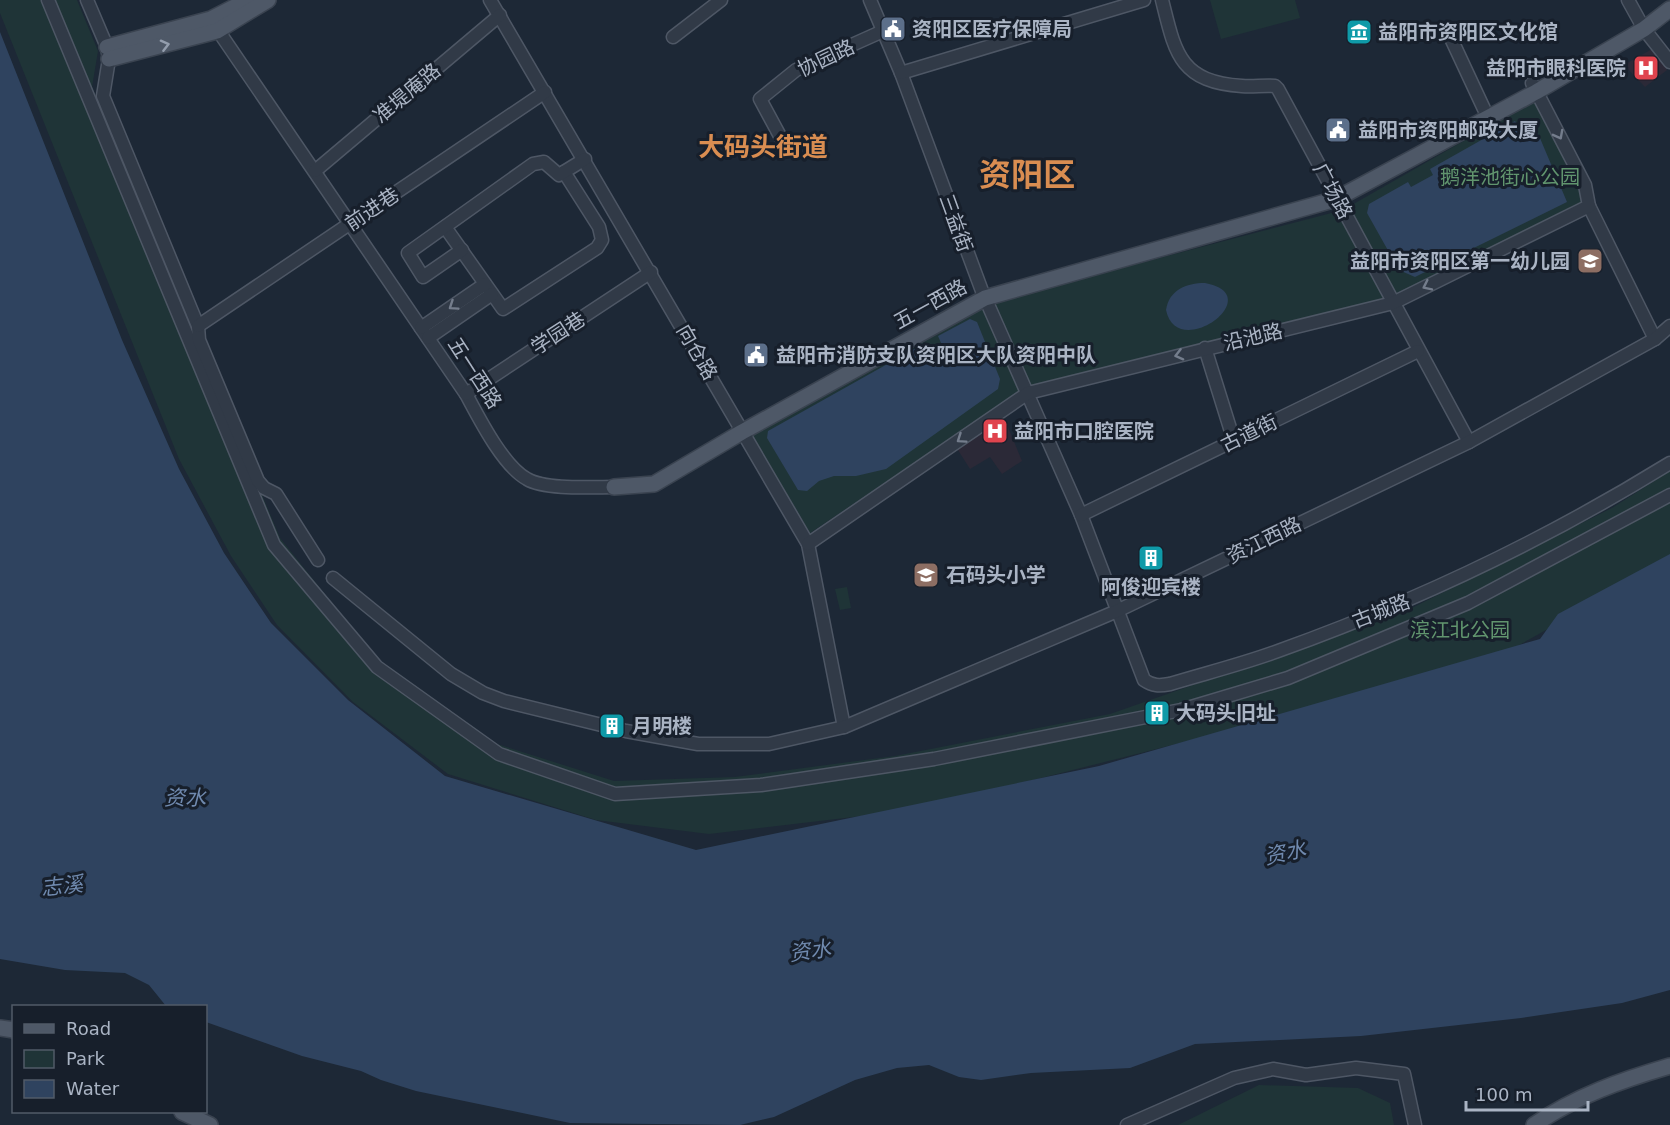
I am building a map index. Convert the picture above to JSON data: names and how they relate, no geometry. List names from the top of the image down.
{
  "streets": {
    "main road": ["五一西路"],
    "street": [
      "协园路",
      "准堤庵路",
      "广场路",
      "前进巷",
      "三益街",
      "学园巷",
      "沿池路",
      "向仓路",
      "古道街",
      "资江西路",
      "古城路"
    ]
  },
  "crossings": [
    ["协园路", "三益街"],
    ["准堤庵路", "五一西路"],
    ["准堤庵路", "向仓路"],
    ["广场路", "五一西路"],
    ["广场路", "沿池路"],
    ["广场路", "古道街"],
    ["广场路", "资江西路"],
    ["前进巷", "五一西路"],
    ["前进巷", "向仓路"],
    ["三益街", "五一西路"],
    ["三益街", "沿池路"],
    ["三益街", "古道街"],
    ["三益街", "资江西路"],
    ["三益街", "古城路"],
    ["五一西路", "学园巷"],
    ["五一西路", "向仓路"],
    ["学园巷", "向仓路"],
    ["沿池路", "向仓路"],
    ["向仓路", "资江西路"],
    ["资江西路", "古城路"]
  ],
  "one_way": ["沿池路"],
  "districts": ["大码头街道", "资阳区"],
  "water": ["资水", "志溪"],
  "parks": ["鹅洋池街心公园", "滨江北公园"],
  "places": {
    "public building": ["资阳区医疗保障局", "益阳市资阳邮政大厦", "益阳市消防支队资阳区大队资阳中队"],
    "museum": ["益阳市资阳区文化馆"],
    "hospital": ["益阳市眼科医院", "益阳市口腔医院"],
    "school or university": ["益阳市资阳区第一幼儿园", "石码头小学"],
    "building": ["阿俊迎宾楼", "大码头旧址", "月明楼"]
  },
  "legend": ["Road", "Park", "Water"],
  "scale_bar": "100 m"
}
